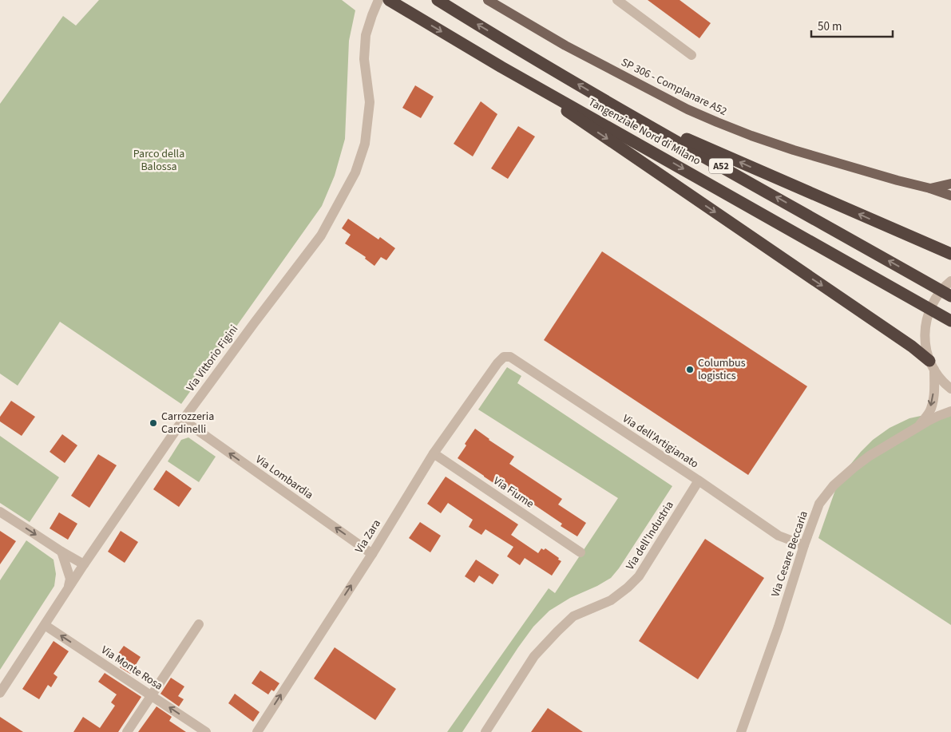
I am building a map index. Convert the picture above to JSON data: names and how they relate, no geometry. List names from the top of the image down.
{
  "streets": {
    "highway": ["Tangenziale Nord di Milano", "A52"],
    "main road": ["SP 306 - Complanare A52"],
    "street": [
      "Via Vittorio Figini",
      "Via dell'Artigianato",
      "Via Lombardia",
      "Via Fiume",
      "Via dell'Industria",
      "Via Zara",
      "Via Cesare Beccaria",
      "Via Monte Rosa"
    ]
  },
  "crossings": [
    ["Via Vittorio Figini", "Via Lombardia"],
    ["Via Vittorio Figini", "Via Monte Rosa"],
    ["Via dell'Artigianato", "Via dell'Industria"],
    ["Via dell'Artigianato", "Via Zara"],
    ["Via dell'Artigianato", "Via Cesare Beccaria"],
    ["Via Lombardia", "Via Zara"],
    ["Via Fiume", "Via Zara"]
  ],
  "one_way": ["Via Lombardia", "Via Zara", "Via Monte Rosa"],
  "parks": ["Parco della Balossa"],
  "places": ["Columbus logistics", "Carrozzeria Cardinelli"],
  "scale_bar": "50 m"
}
